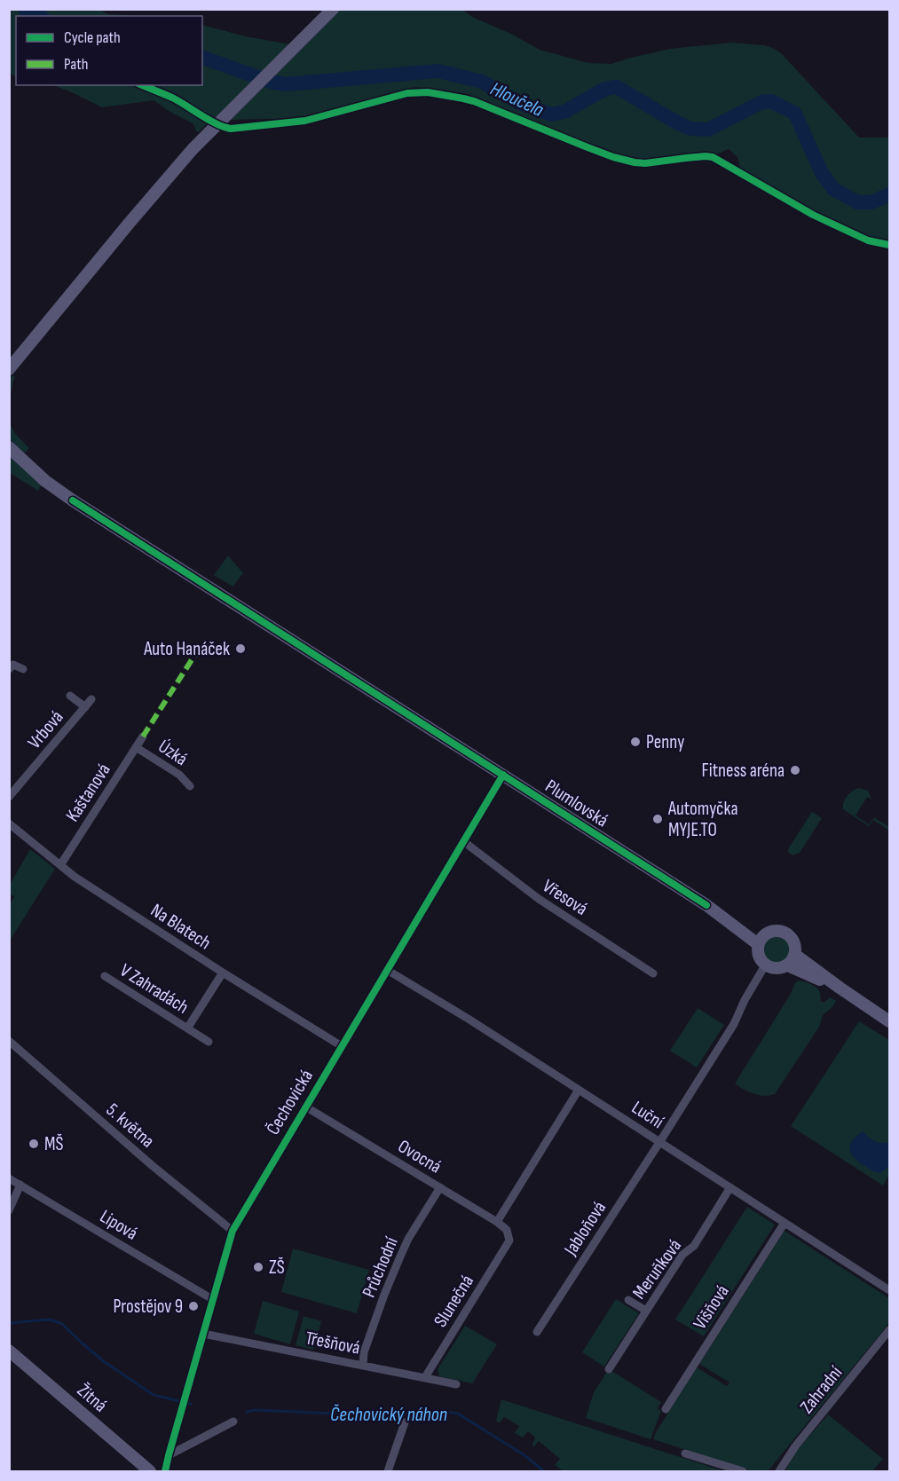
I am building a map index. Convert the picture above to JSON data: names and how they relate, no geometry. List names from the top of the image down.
{
  "streets": {
    "main road": ["Plumlovská", "Žitná"],
    "street": [
      "Vrbová",
      "Úzká",
      "Kaštanová",
      "Vřesová",
      "Na Blatech",
      "V Zahradách",
      "Čechovická",
      "Luční",
      "5. května",
      "Ovocná",
      "Lipová",
      "Jabloňová",
      "Průchodní",
      "Meruňková",
      "Slunečná",
      "Višňová",
      "Třešňová",
      "Zahradní"
    ]
  },
  "crossings": [
    ["Úzká", "Kaštanová"],
    ["Kaštanová", "Na Blatech"],
    ["Plumlovská", "Čechovická"],
    ["Vřesová", "Čechovická"],
    ["Na Blatech", "V Zahradách"],
    ["Na Blatech", "Čechovická"],
    ["Čechovická", "Luční"],
    ["Čechovická", "5. května"],
    ["Čechovická", "Ovocná"],
    ["Čechovická", "Lipová"],
    ["Čechovická", "Třešňová"],
    ["Luční", "Jabloňová"],
    ["Luční", "Meruňková"],
    ["Luční", "Višňová"],
    ["Ovocná", "Průchodní"],
    ["Ovocná", "Slunečná"],
    ["Průchodní", "Třešňová"],
    ["Slunečná", "Třešňová"]
  ],
  "water": ["Hloučela", "Čechovický náhon"],
  "places": [
    "Auto Hanáček",
    "Penny",
    "Fitness aréna",
    "Automyčka MYJE.TO",
    "MŠ",
    "ZŠ",
    "Prostějov 9"
  ],
  "legend": ["Cycle path", "Path"]
}
